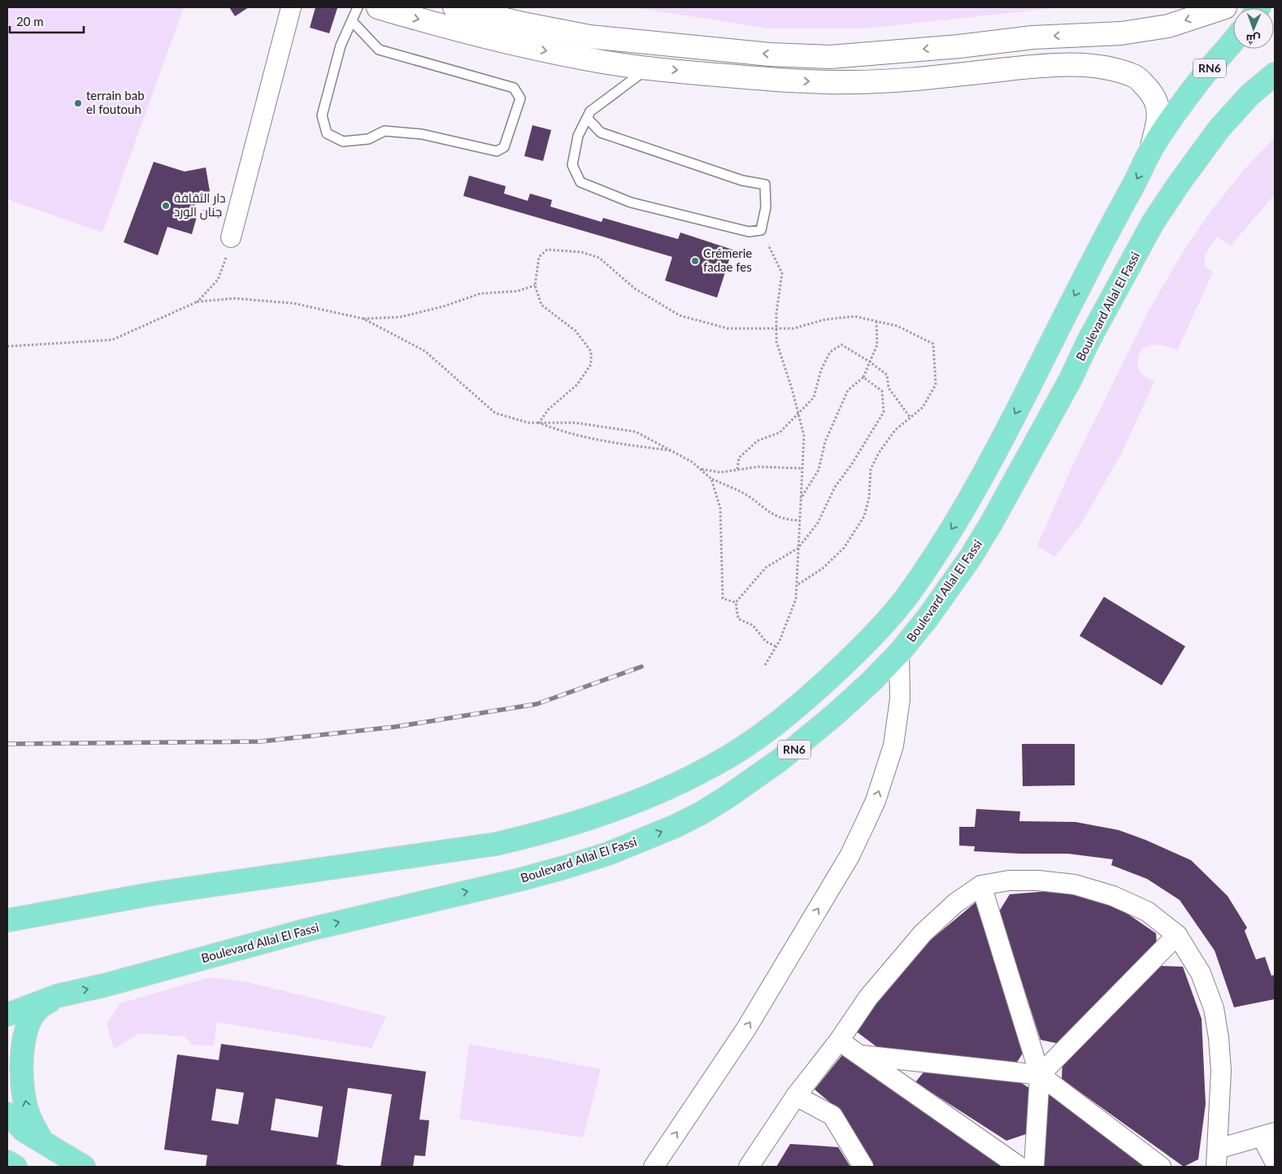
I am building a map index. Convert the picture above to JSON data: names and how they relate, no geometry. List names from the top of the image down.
{
  "streets": {
    "main road": ["RN6", "Boulevard Allal El Fassi"]
  },
  "places": ["terrain bab el foutouh", "دار الثقافة جنان الورد", "Crémerie fadae fes"],
  "scale_bar": "20 m",
  "north": "bottom"
}
